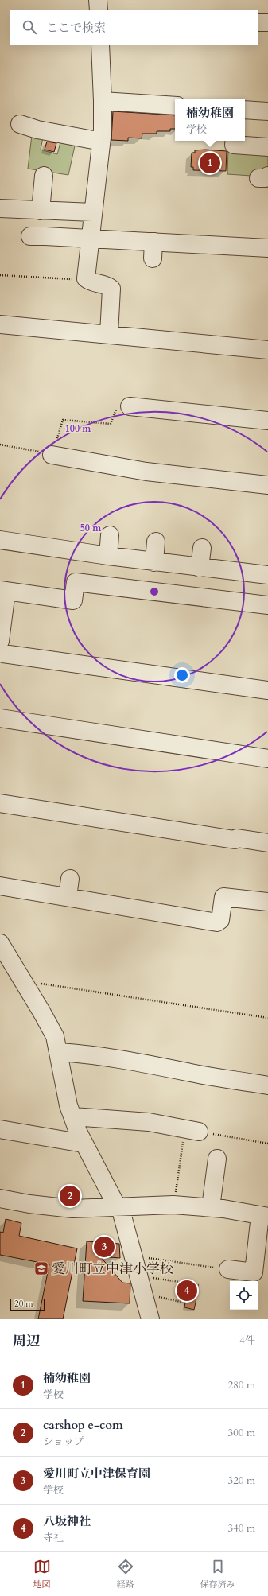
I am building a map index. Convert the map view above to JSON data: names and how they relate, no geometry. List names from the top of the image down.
{
  "places": {
    "school or university": ["愛川町立中津小学校"]
  },
  "scale_bar": "20 m",
  "page": {
    "search": "ここで検索",
    "popup": ["楠幼稚園", "学校"],
    "pins": [
      "1",
      "2",
      "3",
      "4"
    ],
    "scale": "20 m",
    "heading": ["周辺", "4件"],
    "list": [
      {
        "mark": "1",
        "name": "楠幼稚園",
        "note": "学校",
        "value": "280 m"
      },
      {
        "mark": "2",
        "name": "carshop e-com",
        "note": "ショップ",
        "value": "300 m"
      },
      {
        "mark": "3",
        "name": "愛川町立中津保育園",
        "note": "学校",
        "value": "320 m"
      },
      {
        "mark": "4",
        "name": "八坂神社",
        "note": "寺社",
        "value": "340 m"
      }
    ],
    "nav": ["地図", "経路", "保存済み"]
  },
  "rings": ["100 m", "50 m"]
}
